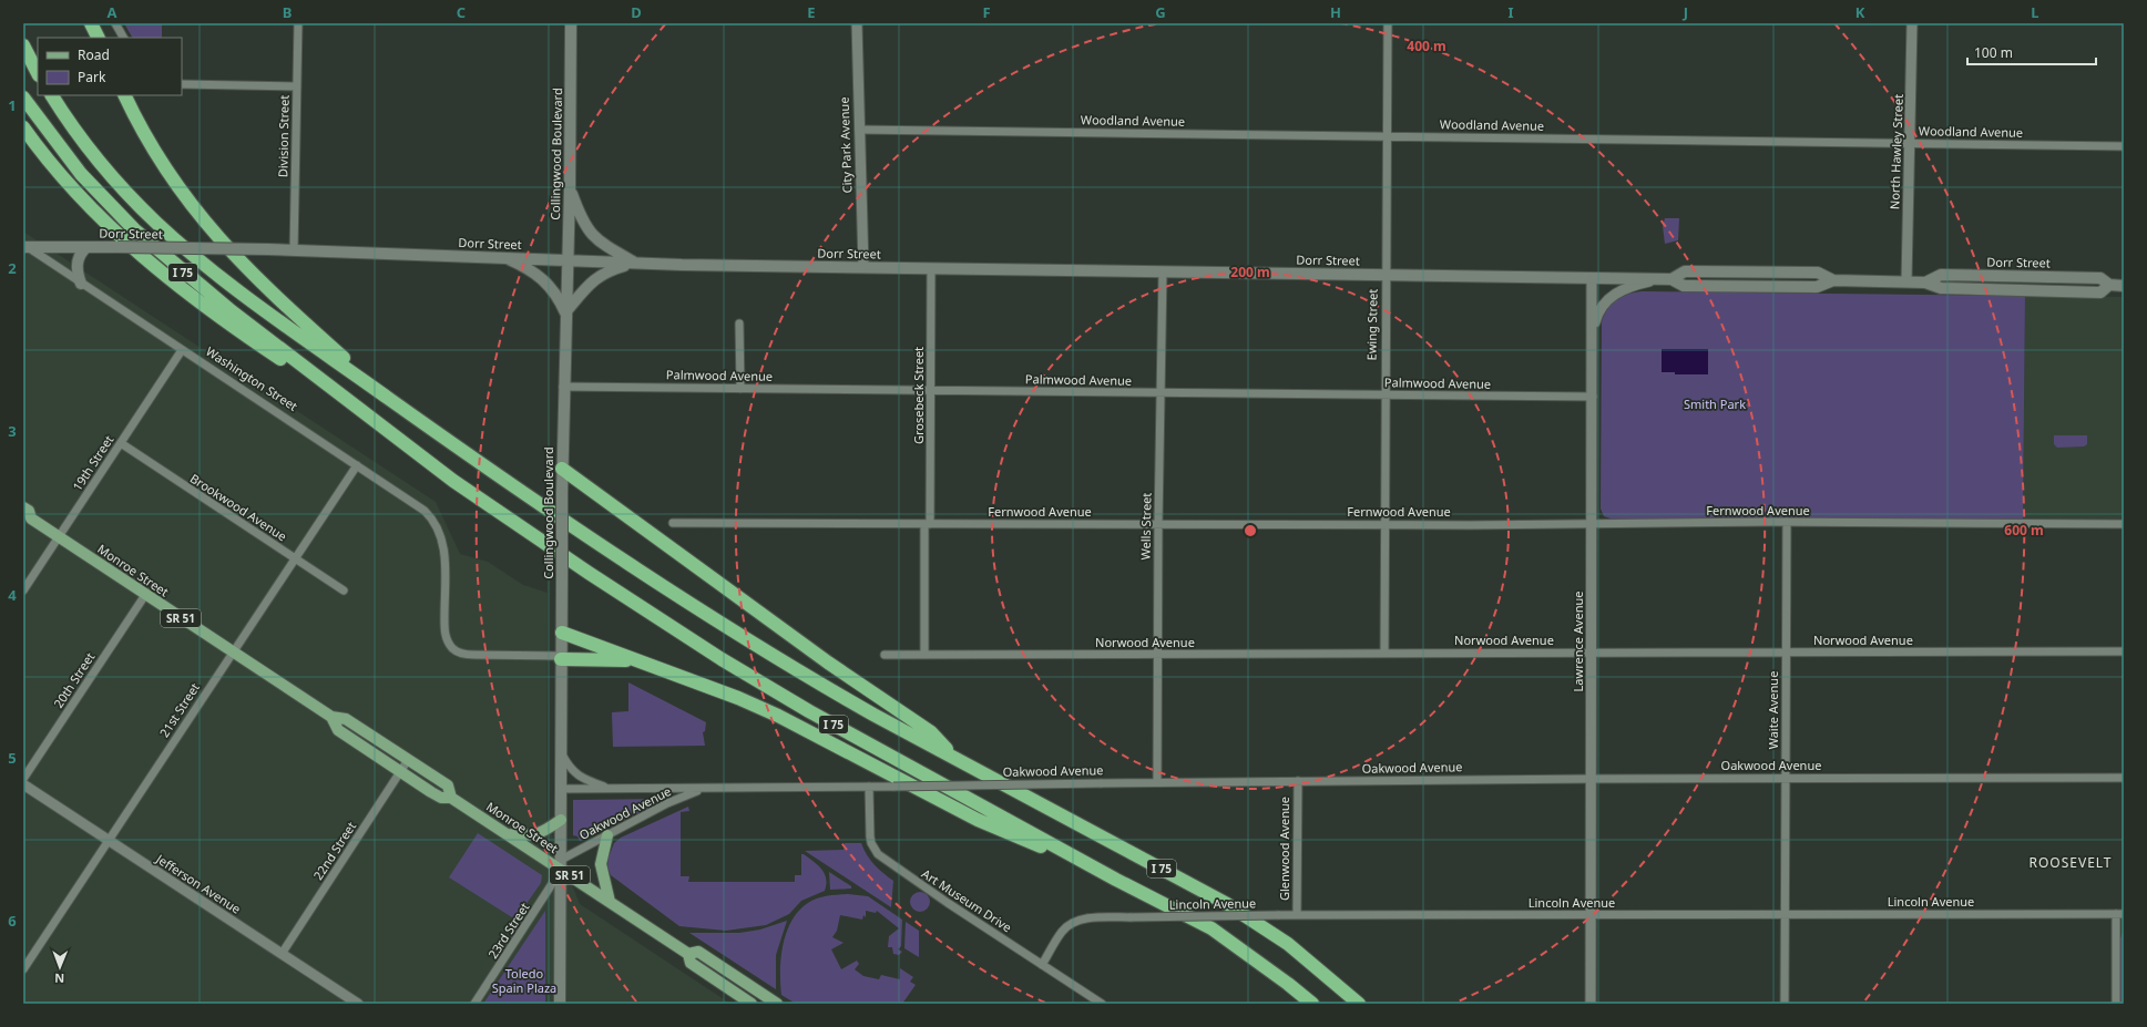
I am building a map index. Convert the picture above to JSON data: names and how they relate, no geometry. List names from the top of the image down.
{
  "streets": {
    "highway": ["I 75"],
    "main road": [
      "Collingwood Boulevard",
      "Dorr Street",
      "Monroe Street",
      "SR 51"
    ],
    "street": [
      "Woodland Avenue",
      "Division Street",
      "City Park Avenue",
      "North Hawley Street",
      "Ewing Street",
      "Palmwood Avenue",
      "Washington Street",
      "Grosebeck Street",
      "19th Street",
      "Brookwood Avenue",
      "Fernwood Avenue",
      "Wells Street",
      "Norwood Avenue",
      "Lawrence Avenue",
      "20th Street",
      "21st Street",
      "Waite Avenue",
      "Oakwood Avenue",
      "Glenwood Avenue",
      "22nd Street",
      "Jefferson Avenue",
      "Art Museum Drive",
      "Lincoln Avenue",
      "23rd Street"
    ]
  },
  "crossings": [
    ["Woodland Avenue", "City Park Avenue"],
    ["Woodland Avenue", "North Hawley Street"],
    ["Woodland Avenue", "Ewing Street"],
    ["Division Street", "Dorr Street"],
    ["City Park Avenue", "Dorr Street"],
    ["North Hawley Street", "Dorr Street"],
    ["Collingwood Boulevard", "Dorr Street"],
    ["Collingwood Boulevard", "Palmwood Avenue"],
    ["Collingwood Boulevard", "Washington Street"],
    ["Collingwood Boulevard", "Monroe Street"],
    ["Collingwood Boulevard", "Oakwood Avenue"],
    ["Collingwood Boulevard", "23rd Street"],
    ["Dorr Street", "Ewing Street"],
    ["Dorr Street", "Washington Street"],
    ["Dorr Street", "Grosebeck Street"],
    ["Dorr Street", "Wells Street"],
    ["Dorr Street", "Lawrence Avenue"],
    ["Ewing Street", "Palmwood Avenue"],
    ["Ewing Street", "Fernwood Avenue"],
    ["Ewing Street", "Norwood Avenue"],
    ["Palmwood Avenue", "Grosebeck Street"],
    ["Palmwood Avenue", "Wells Street"],
    ["Palmwood Avenue", "Lawrence Avenue"],
    ["Washington Street", "19th Street"],
    ["Washington Street", "21st Street"],
    ["Grosebeck Street", "Fernwood Avenue"],
    ["Grosebeck Street", "Norwood Avenue"],
    ["19th Street", "Brookwood Avenue"],
    ["19th Street", "Monroe Street"],
    ["Brookwood Avenue", "21st Street"],
    ["Fernwood Avenue", "Wells Street"],
    ["Fernwood Avenue", "Lawrence Avenue"],
    ["Fernwood Avenue", "Waite Avenue"],
    ["Wells Street", "Norwood Avenue"],
    ["Wells Street", "Oakwood Avenue"],
    ["Monroe Street", "20th Street"],
    ["Monroe Street", "21st Street"],
    ["Monroe Street", "Oakwood Avenue"],
    ["Monroe Street", "22nd Street"],
    ["Monroe Street", "23rd Street"],
    ["Norwood Avenue", "Lawrence Avenue"],
    ["Norwood Avenue", "Waite Avenue"],
    ["Lawrence Avenue", "Oakwood Avenue"],
    ["Lawrence Avenue", "Lincoln Avenue"],
    ["21st Street", "Jefferson Avenue"],
    ["Waite Avenue", "Oakwood Avenue"],
    ["Waite Avenue", "Lincoln Avenue"],
    ["Oakwood Avenue", "Glenwood Avenue"],
    ["Oakwood Avenue", "Art Museum Drive"],
    ["Oakwood Avenue", "23rd Street"],
    ["Glenwood Avenue", "Lincoln Avenue"],
    ["22nd Street", "Jefferson Avenue"],
    ["Art Museum Drive", "Lincoln Avenue"]
  ],
  "districts": ["ROOSEVELT"],
  "parks": ["Smith Park", "Toledo Spain Plaza"],
  "legend": ["Road", "Park"],
  "scale_bar": "100 m",
  "north": "bottom",
  "grid": {
    "columns": [
      "A",
      "B",
      "C",
      "D",
      "E",
      "F",
      "G",
      "H",
      "I",
      "J",
      "K",
      "L"
    ],
    "rows": [
      "1",
      "2",
      "3",
      "4",
      "5",
      "6"
    ]
  },
  "rings": ["400 m", "200 m", "600 m"]
}
